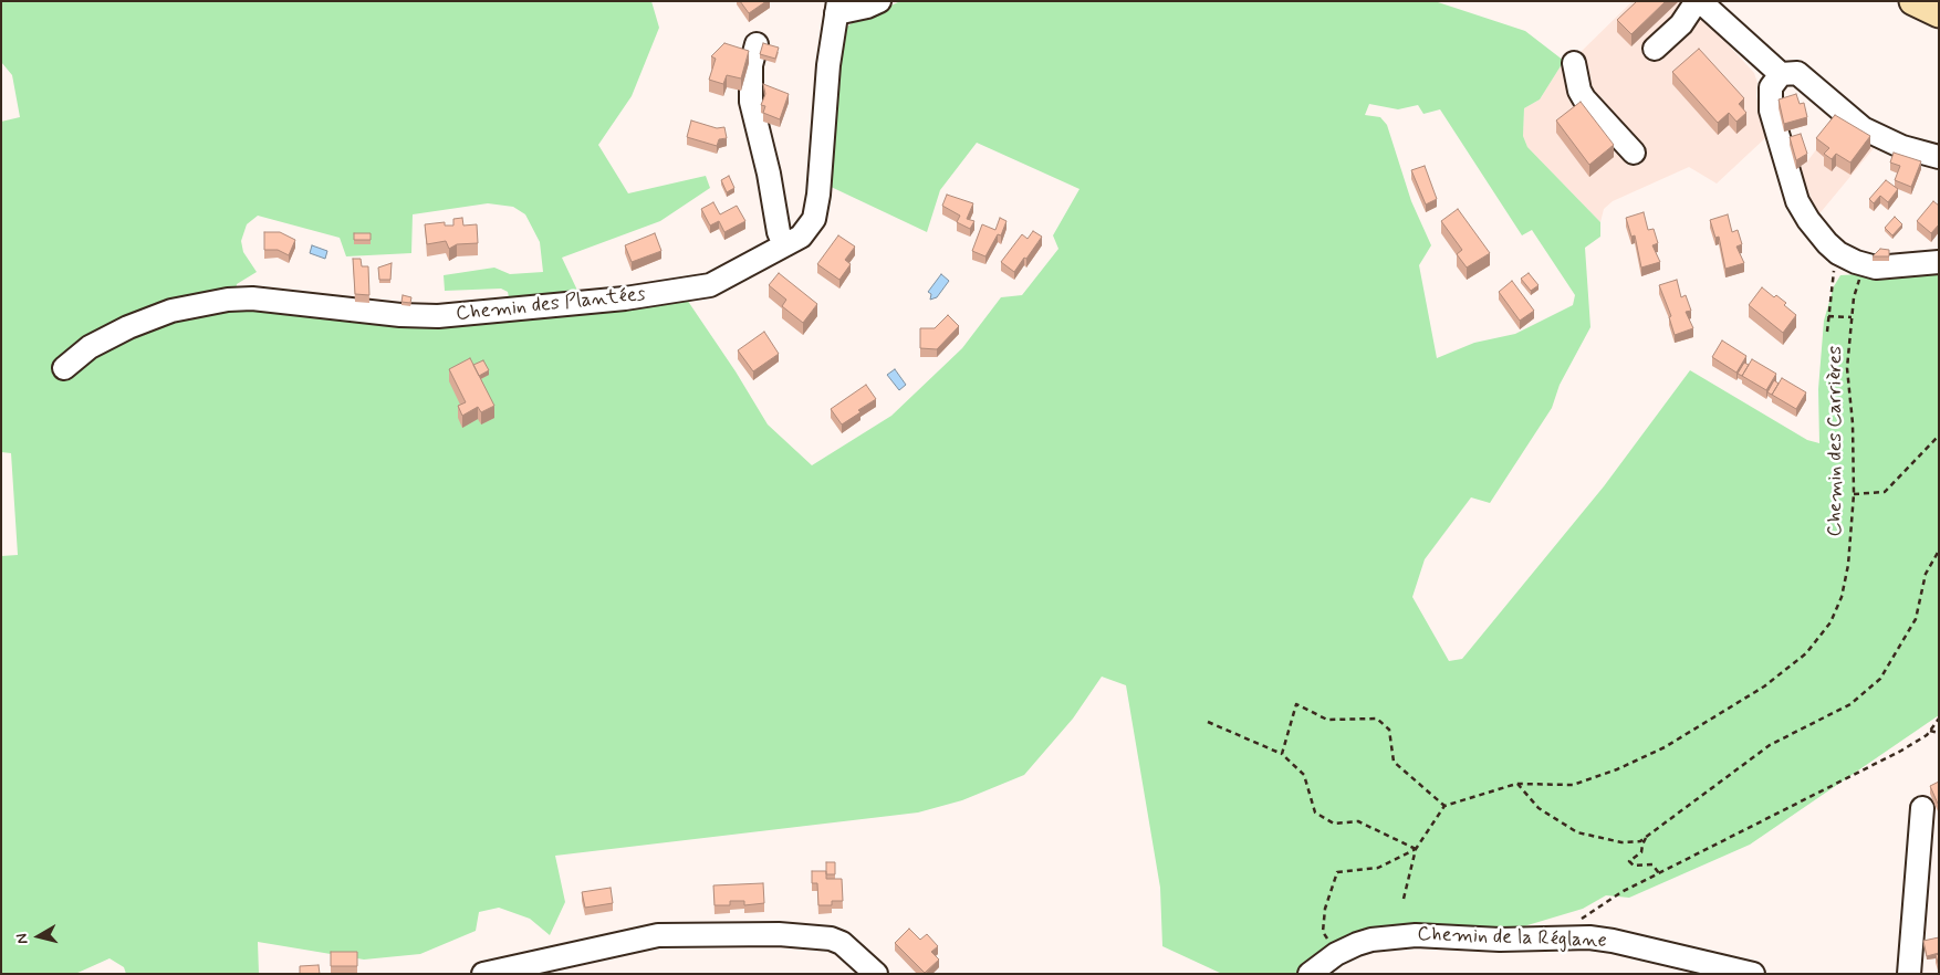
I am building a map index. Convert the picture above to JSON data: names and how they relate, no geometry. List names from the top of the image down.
{
  "streets": {
    "street": ["Chemin des Plantées", "Chemin de la Réglane"],
    "path": ["Chemin des Carrières"]
  },
  "north": "left"
}
